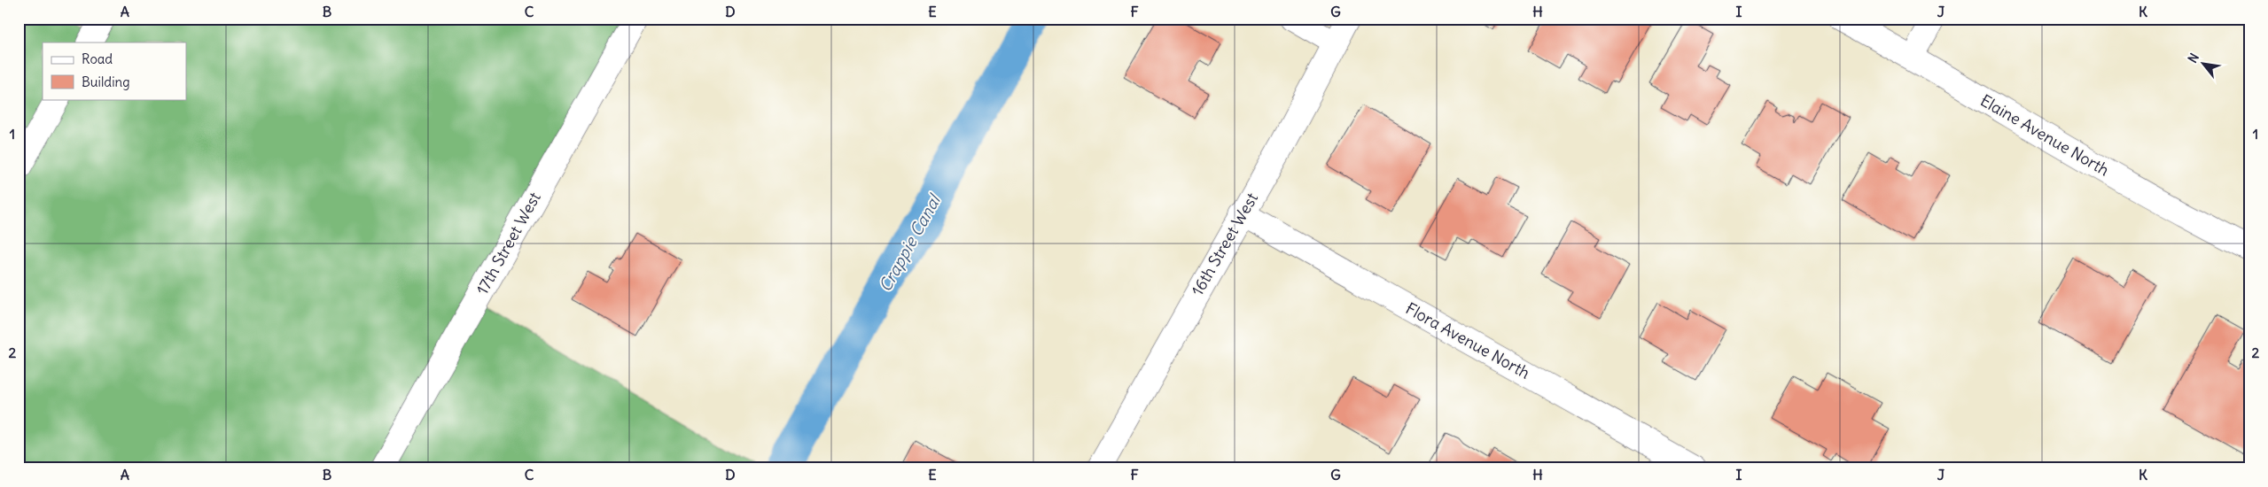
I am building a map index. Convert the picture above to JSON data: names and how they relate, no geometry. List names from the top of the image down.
{
  "streets": {
    "street": [
      "Elaine Avenue North",
      "17th Street West",
      "16th Street West",
      "Flora Avenue North"
    ]
  },
  "crossings": [
    ["16th Street West", "Flora Avenue North"]
  ],
  "water": ["Crappie Canal"],
  "legend": ["Road", "Building"],
  "north": "top left",
  "grid": {
    "columns": [
      "A",
      "B",
      "C",
      "D",
      "E",
      "F",
      "G",
      "H",
      "I",
      "J",
      "K"
    ],
    "rows": ["1", "2"]
  }
}
